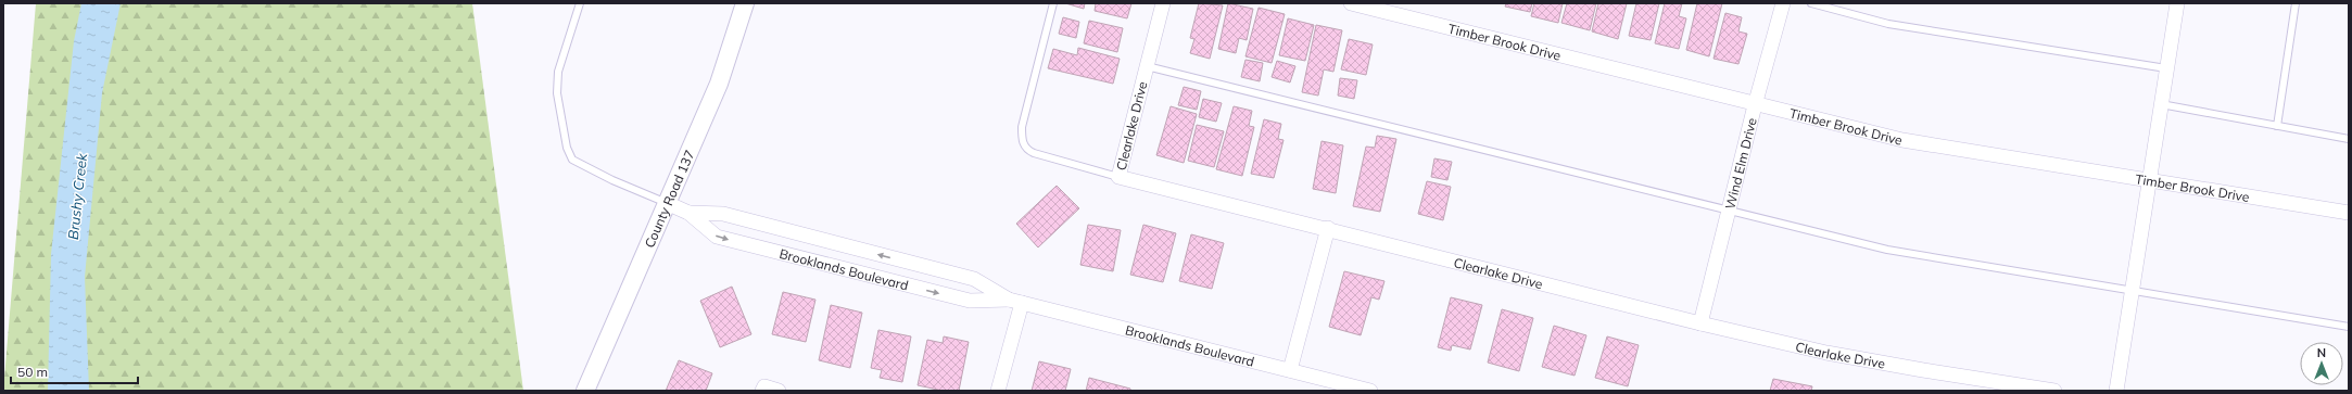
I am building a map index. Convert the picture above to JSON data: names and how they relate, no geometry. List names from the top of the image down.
{
  "streets": {
    "street": [
      "Timber Brook Drive",
      "Clearlake Drive",
      "Wind Elm Drive",
      "County Road 137",
      "Brooklands Boulevard"
    ]
  },
  "crossings": [
    ["Timber Brook Drive", "Wind Elm Drive"],
    ["Clearlake Drive", "Wind Elm Drive"],
    ["County Road 137", "Brooklands Boulevard"]
  ],
  "water": ["Brushy Creek"],
  "scale_bar": "50 m",
  "north": "top"
}
